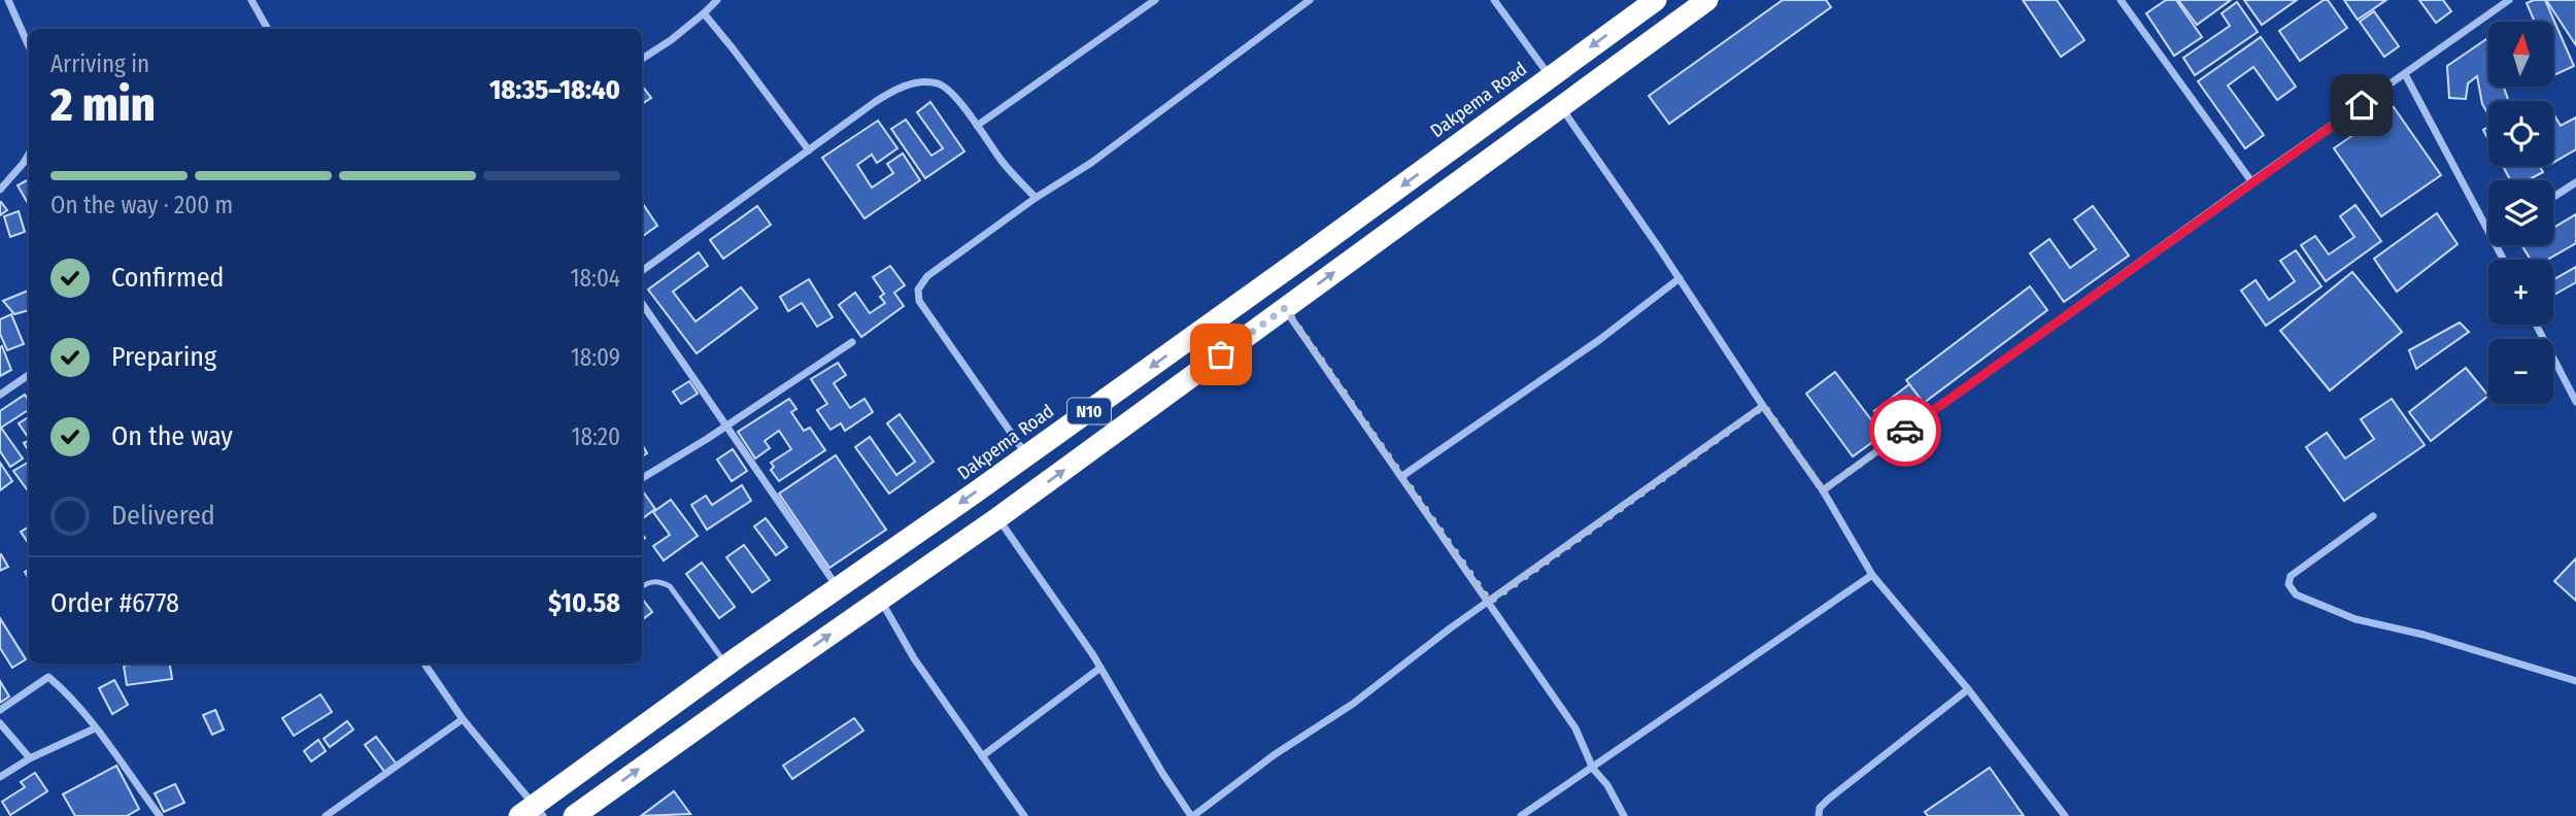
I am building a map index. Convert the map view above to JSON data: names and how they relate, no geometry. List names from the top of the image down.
{
  "streets": {
    "highway": ["Dakpema Road", "N10"]
  },
  "north": "top",
  "page": {
    "map_buttons": ["+", "−"],
    "heading": ["2 min", "Arriving in", "18:35–18:40"],
    "panel": ["Order #6778", "$10.58"],
    "bar": "On the way · 200 m",
    "list": [
      ["Confirmed", "18:04"],
      ["Preparing", "18:09"],
      ["On the way", "18:20"],
      "Delivered"
    ]
  }
}
